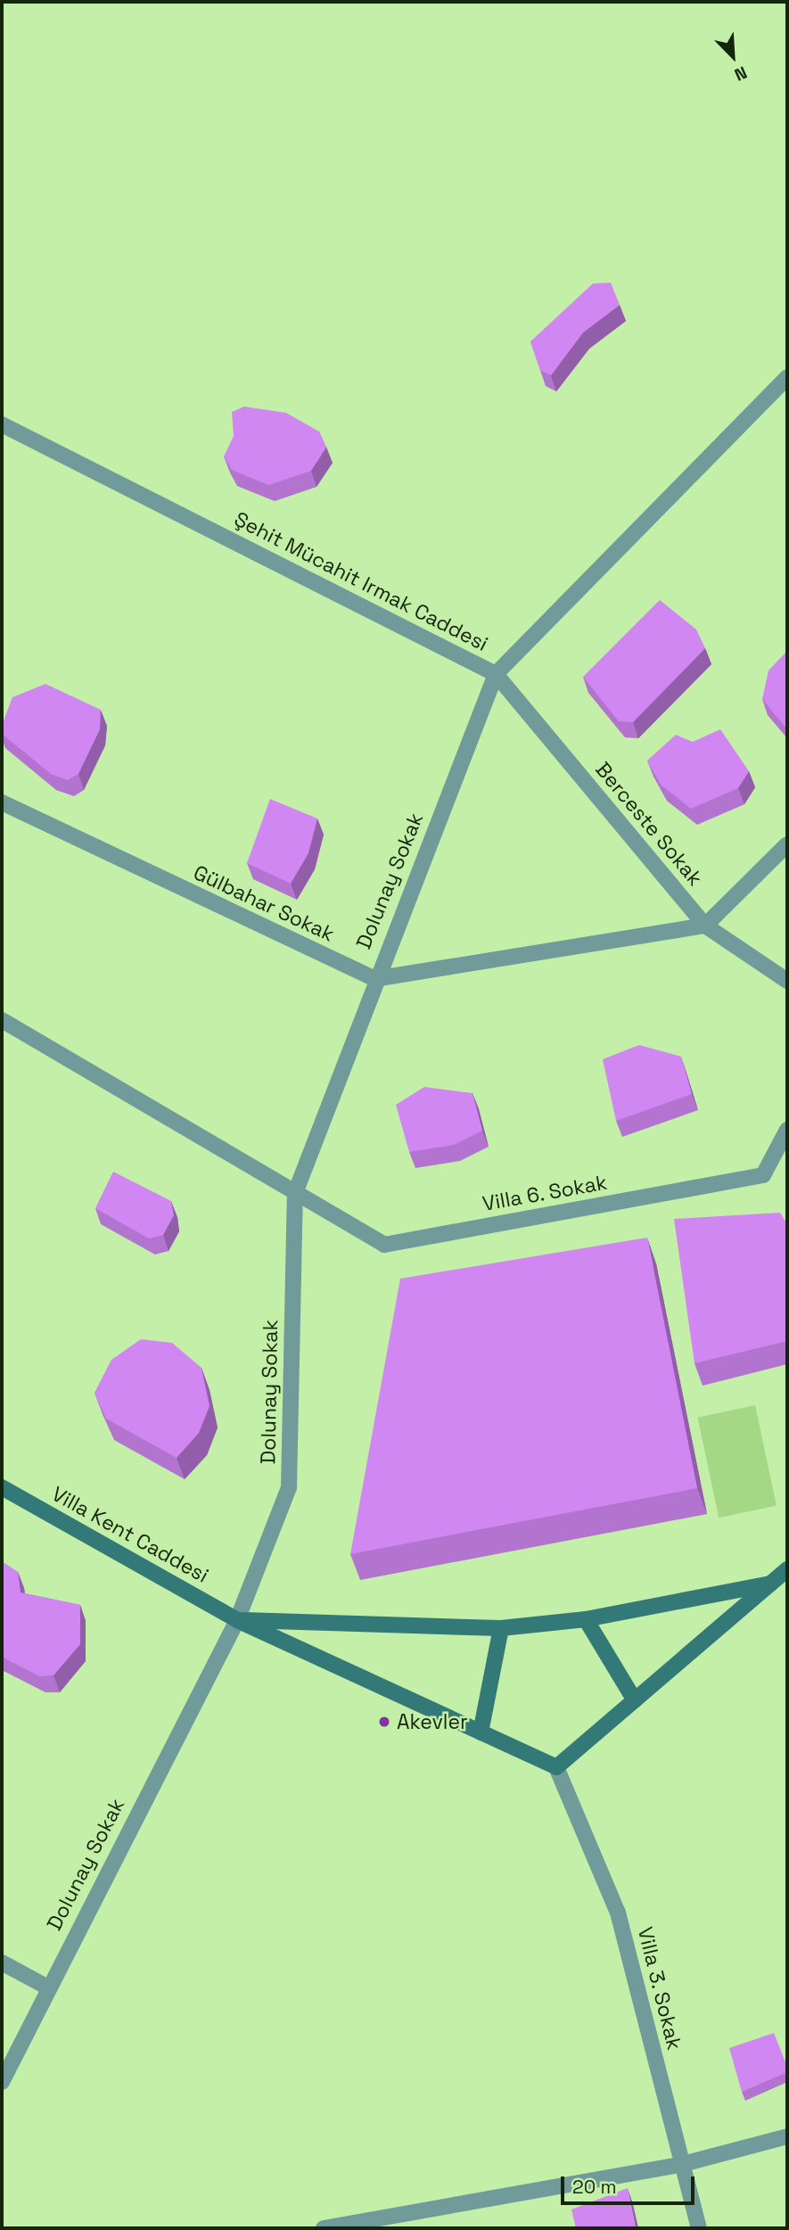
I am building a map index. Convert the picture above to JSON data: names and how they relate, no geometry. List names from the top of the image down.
{
  "streets": {
    "street": [
      "Şehit Mücahit Irmak Caddesi",
      "Berceste Sokak",
      "Dolunay Sokak",
      "Gülbahar Sokak",
      "Villa 6. Sokak",
      "Villa Kent Caddesi",
      "Villa 3. Sokak"
    ]
  },
  "crossings": [
    ["Şehit Mücahit Irmak Caddesi", "Berceste Sokak"],
    ["Şehit Mücahit Irmak Caddesi", "Dolunay Sokak"],
    ["Berceste Sokak", "Dolunay Sokak"],
    ["Dolunay Sokak", "Gülbahar Sokak"],
    ["Dolunay Sokak", "Villa 6. Sokak"],
    ["Dolunay Sokak", "Villa Kent Caddesi"],
    ["Villa Kent Caddesi", "Villa 3. Sokak"]
  ],
  "places": ["Akevler"],
  "scale_bar": "20 m",
  "north": "bottom right"
}
